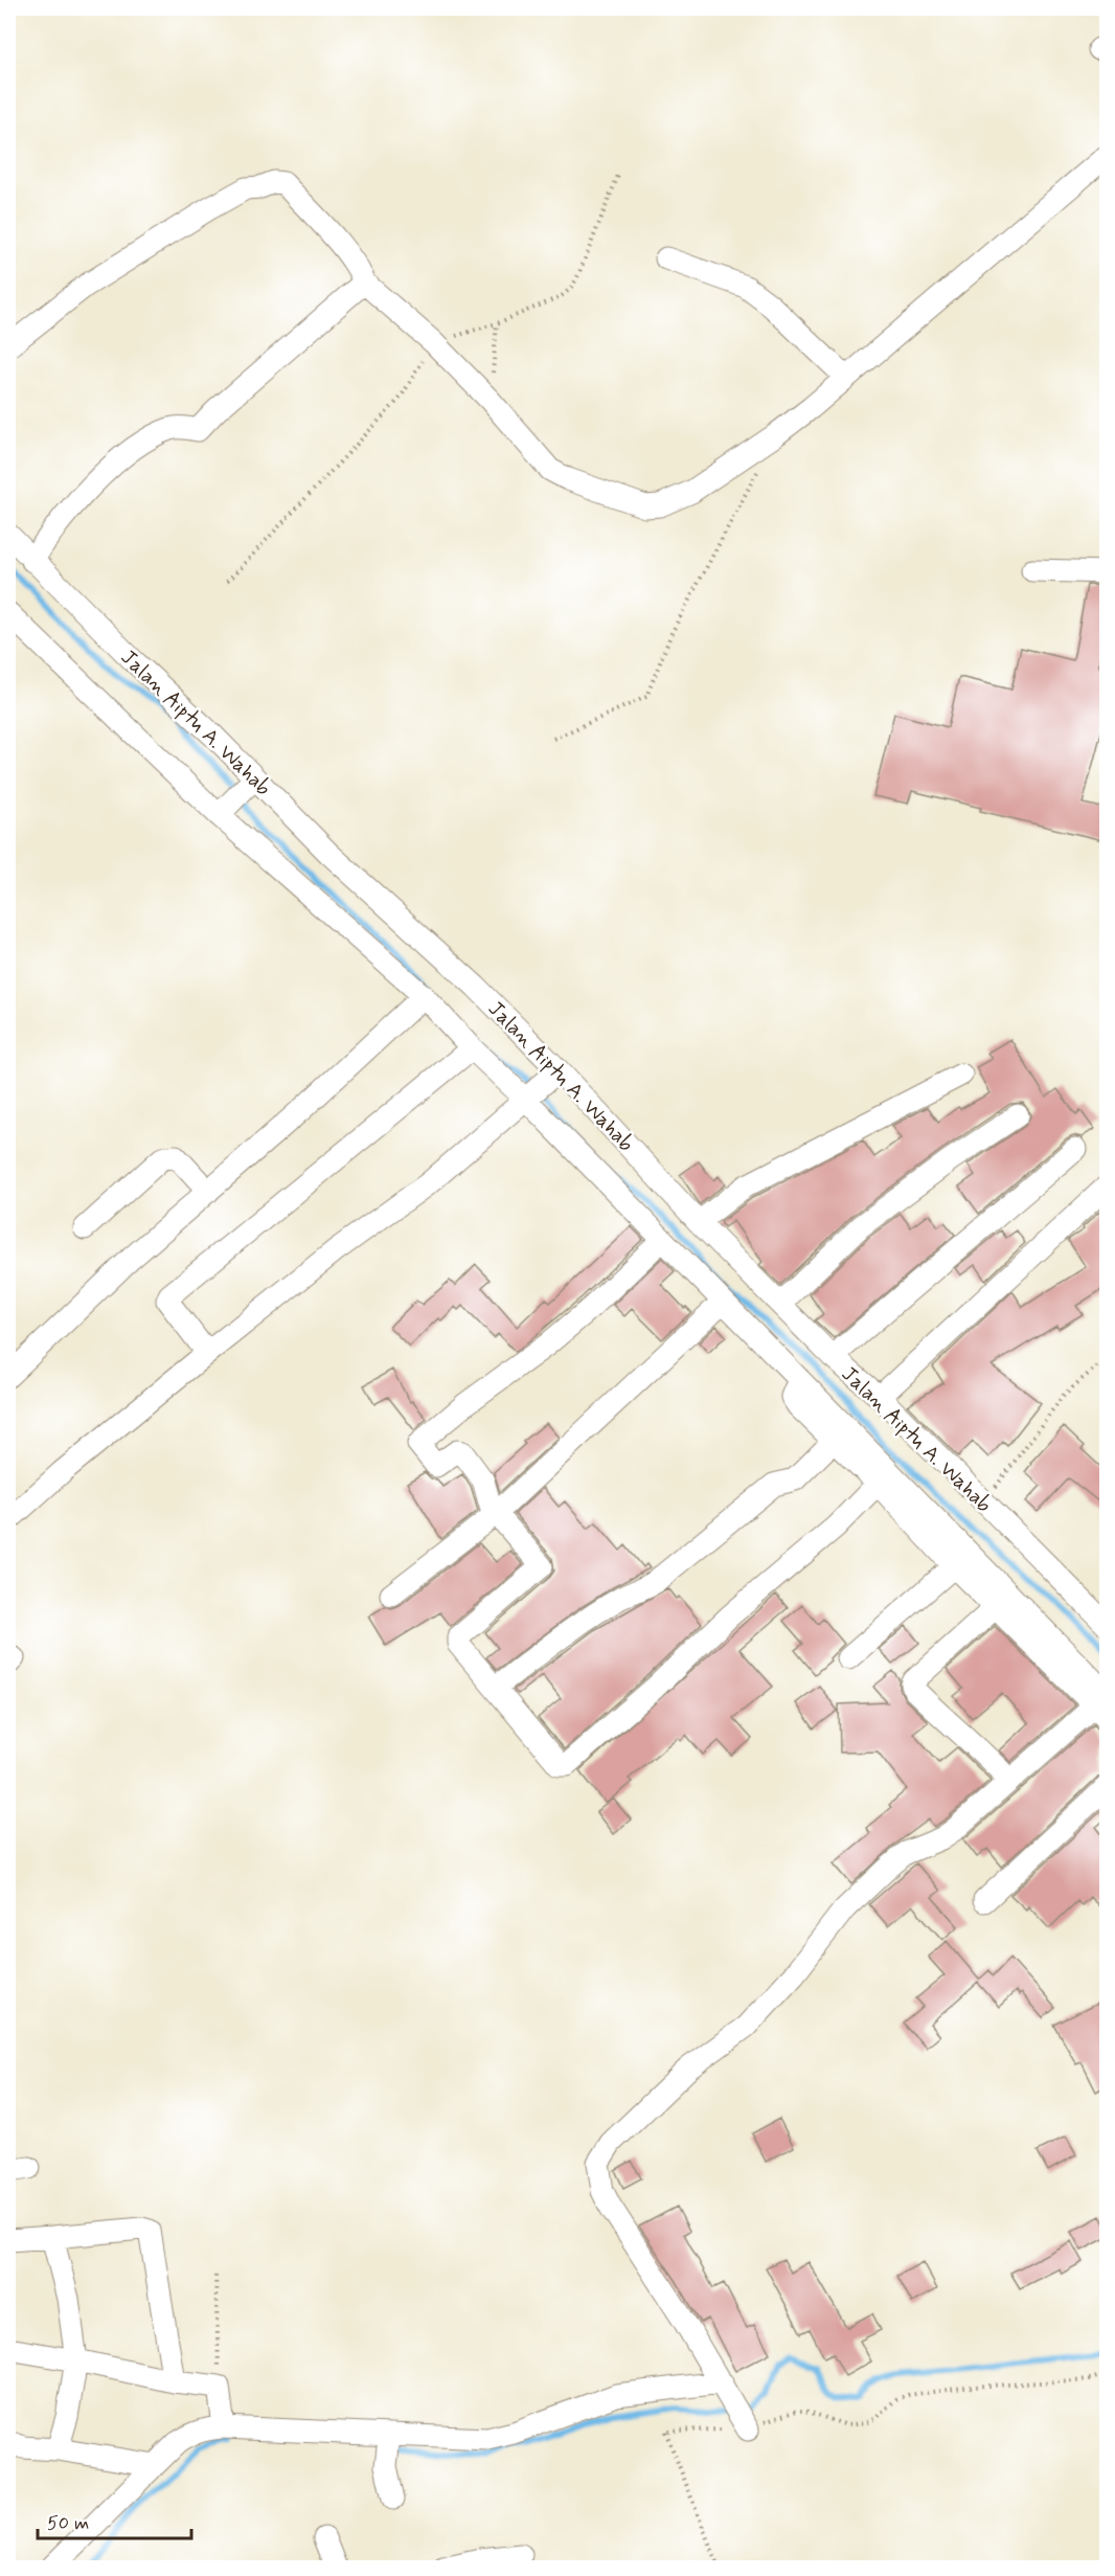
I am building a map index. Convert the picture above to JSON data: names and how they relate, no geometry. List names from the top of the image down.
{
  "streets": {
    "street": ["Jalan Aiptu A. Wahab"]
  },
  "scale_bar": "50 m"
}
